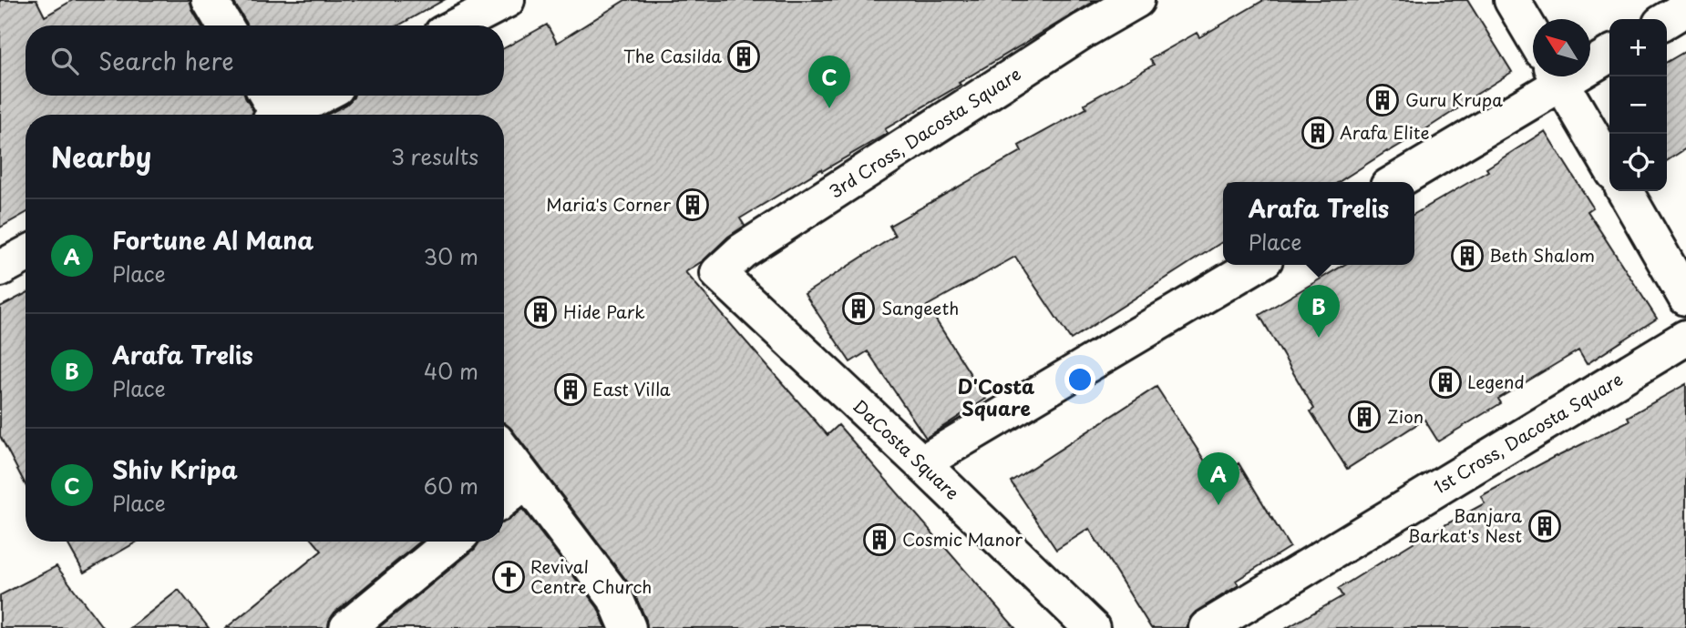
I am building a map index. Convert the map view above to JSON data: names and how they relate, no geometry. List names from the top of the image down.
{
  "streets": {
    "street": ["3rd Cross, Dacosta Square", "1st Cross, Dacosta Square", "DaCosta Square"]
  },
  "crossings": [
    ["3rd Cross, Dacosta Square", "DaCosta Square"]
  ],
  "districts": ["D'Costa Square"],
  "places": {
    "building": [
      "The Casilda",
      "Guru Krupa",
      "Arafa Elite",
      "Maria's Corner",
      "Beth Shalom",
      "Sangeeth",
      "Hide Park",
      "Legend",
      "East Villa",
      "Zion",
      "Banjara Barkat's Nest",
      "Cosmic Manor"
    ],
    "church": ["Revival Centre Church"]
  },
  "north": "top left",
  "page": {
    "map_buttons": ["+", "−"],
    "search": "Search here",
    "pins": ["C", "B", "A"],
    "heading": ["Nearby", "3 results"],
    "popup": ["Arafa Trelis", "Place"],
    "list": [
      {
        "mark": "A",
        "name": "Fortune Al Mana",
        "note": "Place",
        "value": "30 m"
      },
      {
        "mark": "B",
        "name": "Arafa Trelis",
        "note": "Place",
        "value": "40 m"
      },
      {
        "mark": "C",
        "name": "Shiv Kripa",
        "note": "Place",
        "value": "60 m"
      }
    ]
  }
}
